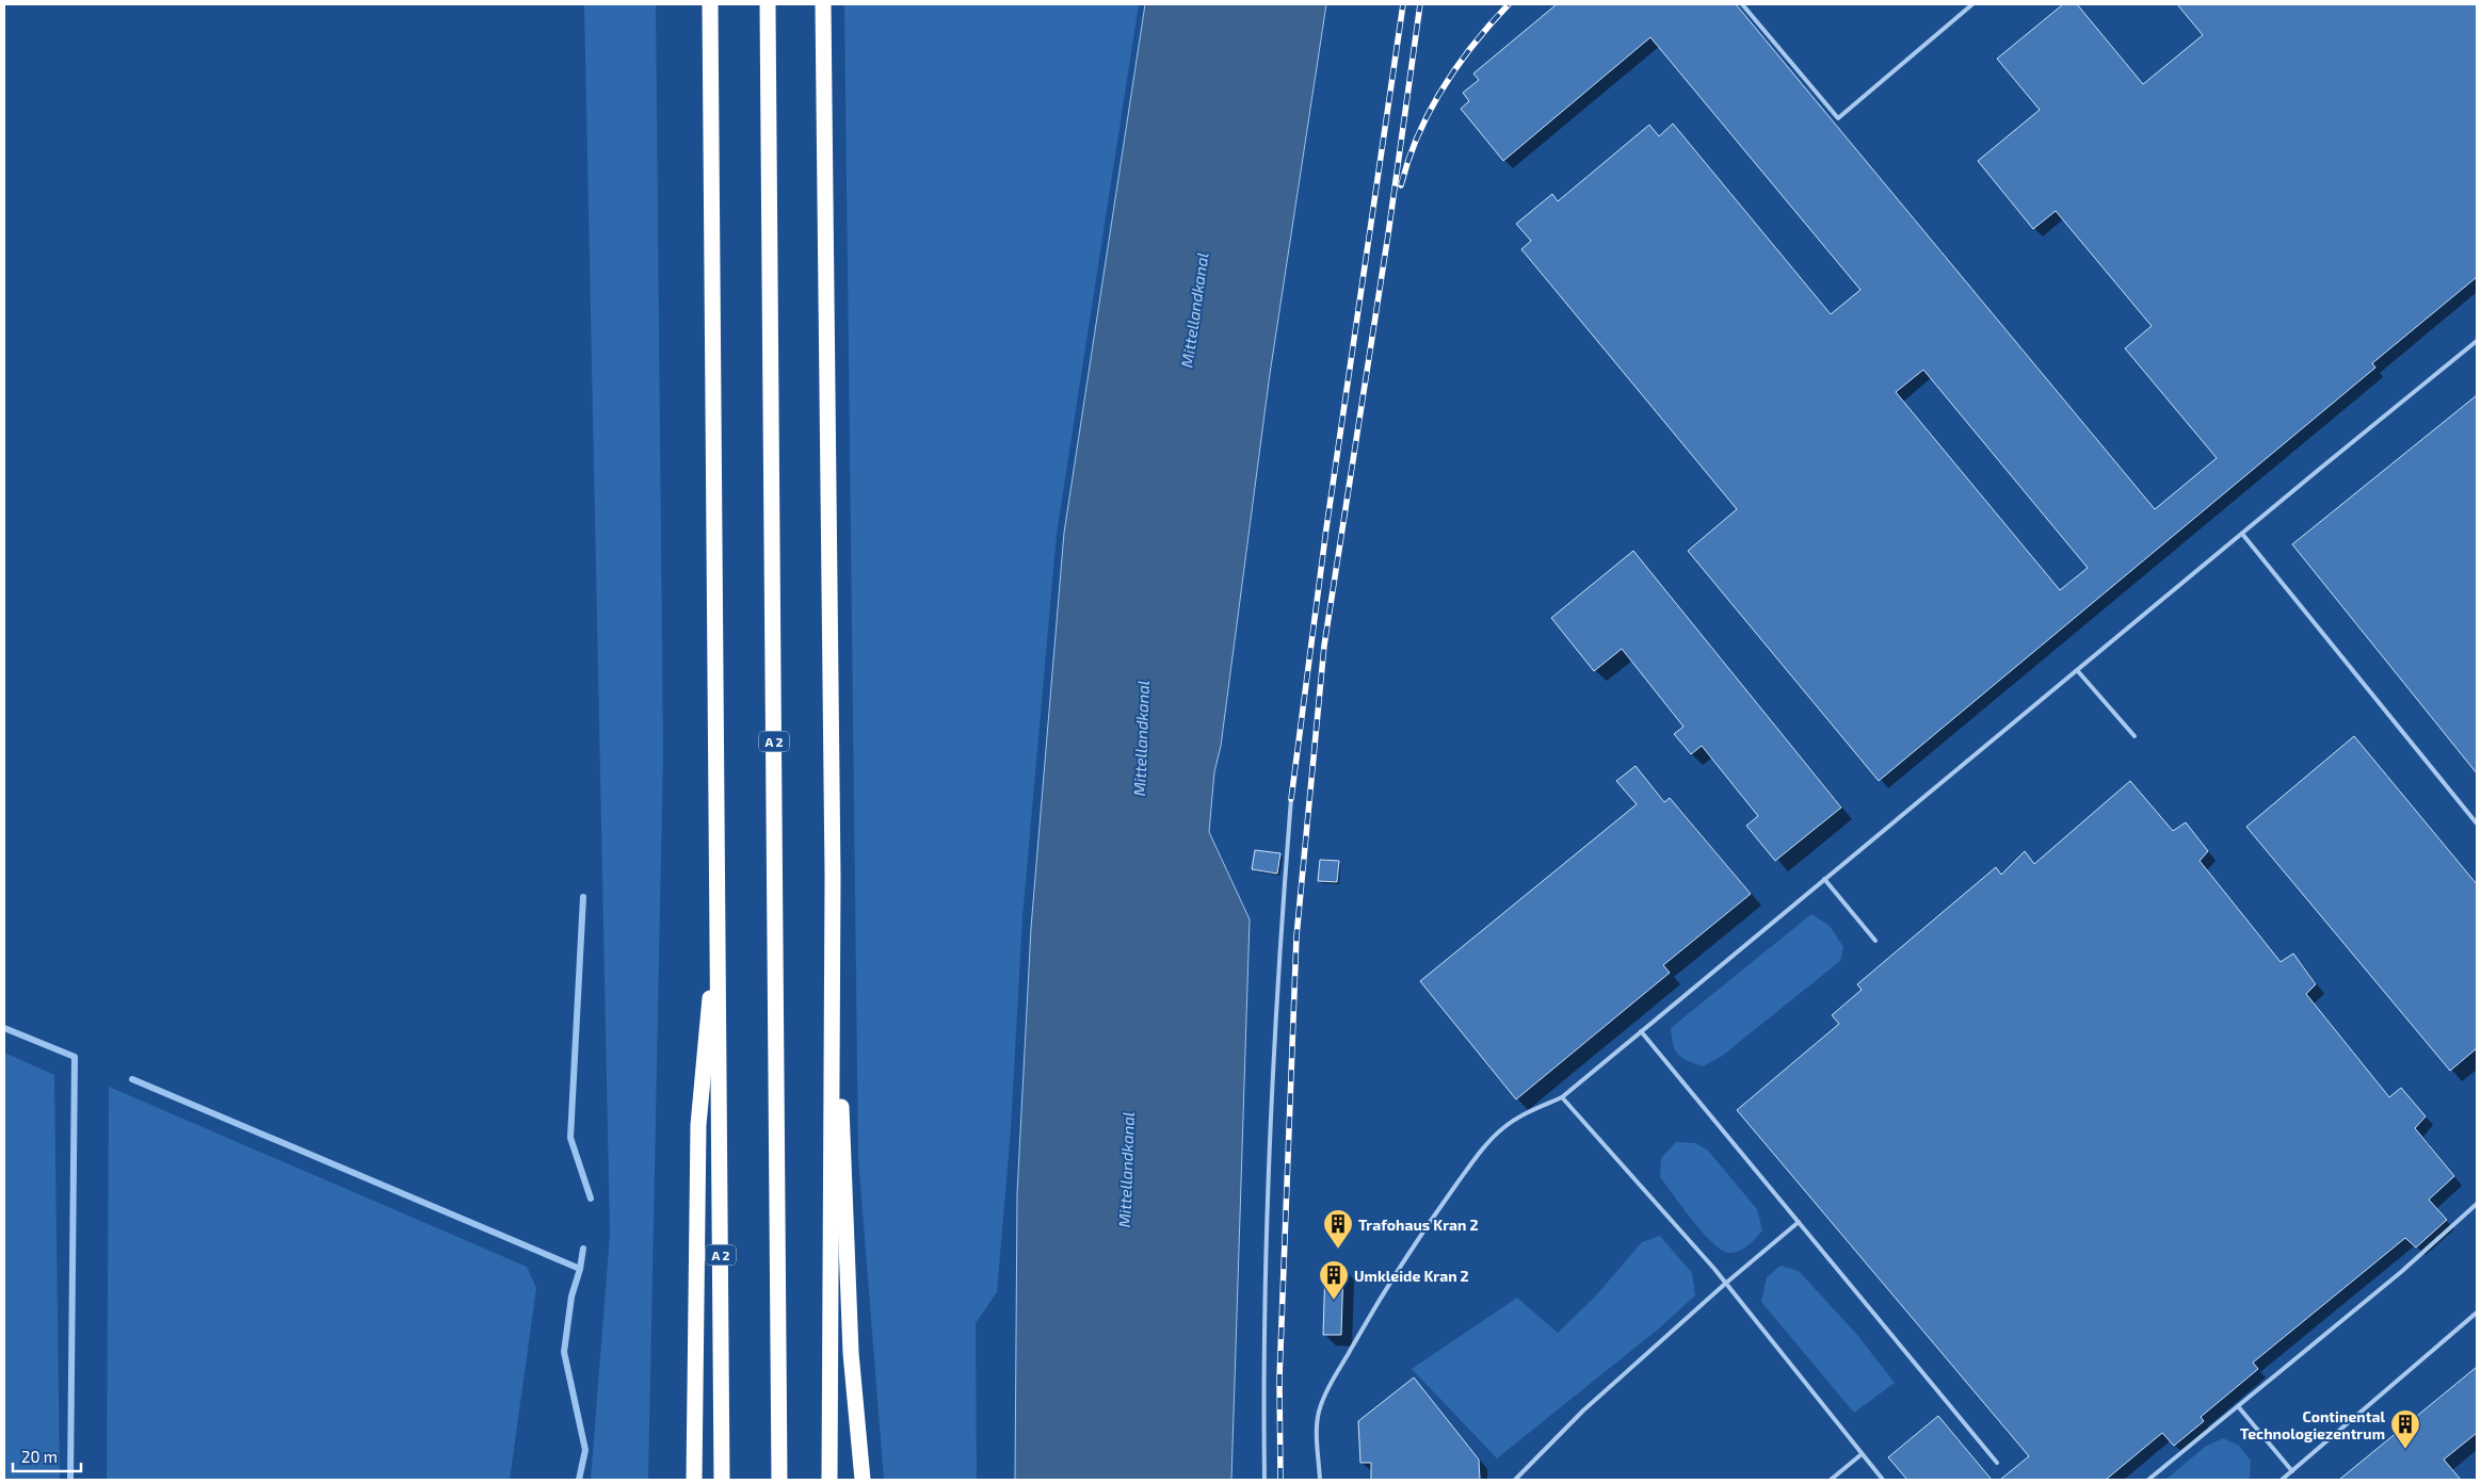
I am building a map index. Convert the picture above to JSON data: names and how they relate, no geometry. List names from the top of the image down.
{
  "streets": {
    "highway": ["A 2"]
  },
  "water": ["Mittellandkanal"],
  "places": {
    "building": ["Trafohaus Kran 2", "Umkleide Kran 2", "Continental Technologiezentrum"]
  },
  "scale_bar": "20 m"
}
